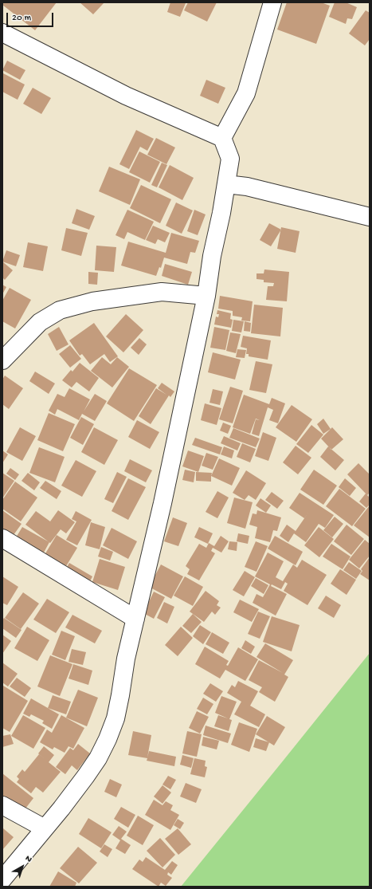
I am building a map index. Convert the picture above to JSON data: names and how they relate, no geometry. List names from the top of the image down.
{
  "scale_bar": "20 m",
  "north": "top right"
}
